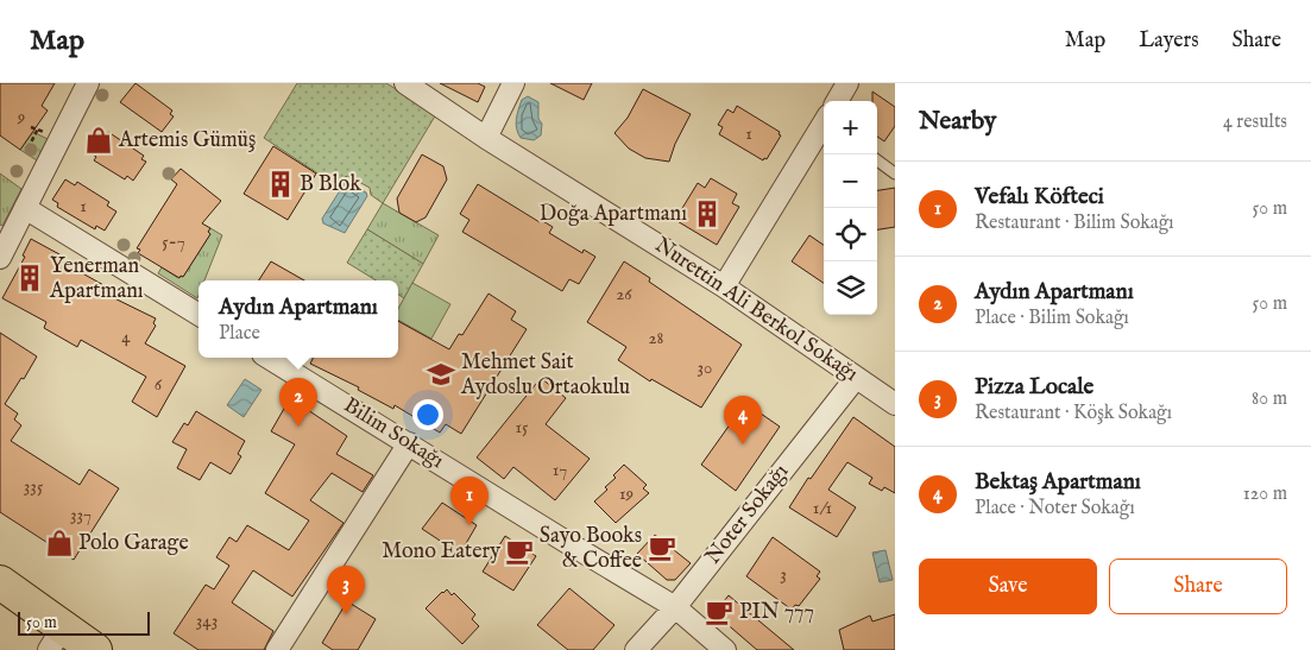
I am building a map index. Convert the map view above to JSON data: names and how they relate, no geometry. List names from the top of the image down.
{
  "streets": {
    "street": ["Nurettin Ali Berkol Sokağı", "Bilim Sokağı", "Noter Sokağı"]
  },
  "crossings": [
    ["Nurettin Ali Berkol Sokağı", "Noter Sokağı"],
    ["Bilim Sokağı", "Noter Sokağı"]
  ],
  "places": {
    "shop": ["Artemis Gümüş", "Polo Garage"],
    "building": ["B Blok", "Doğa Apartmanı", "Yenerman Apartmanı"],
    "school or university": ["Mehmet Sait Aydoslu Ortaokulu"],
    "cafe": ["Sayo Books & Coffee", "Mono Eatery", "PIN 777"]
  },
  "house_numbers": [
    "9",
    "1",
    "1",
    "5-7",
    "26",
    "4",
    "28",
    "30",
    "6",
    "15",
    "17",
    "335",
    "19",
    "1/1",
    "337",
    "3",
    "343"
  ],
  "scale_bar": "50 m",
  "page": {
    "header": "Map",
    "nav": ["Map", "Layers", "Share"],
    "heading": ["Nearby", "4 results"],
    "map_buttons": ["+", "−"],
    "list": [
      {
        "mark": "1",
        "name": "Vefalı Köfteci",
        "note": "Restaurant · Bilim Sokağı",
        "value": "50 m"
      },
      {
        "mark": "2",
        "name": "Aydın Apartmanı",
        "note": "Place · Bilim Sokağı",
        "value": "50 m"
      },
      {
        "mark": "3",
        "name": "Pizza Locale",
        "note": "Restaurant · Köşk Sokağı",
        "value": "80 m"
      },
      {
        "mark": "4",
        "name": "Bektaş Apartmanı",
        "note": "Place · Noter Sokağı",
        "value": "120 m"
      }
    ],
    "popup": ["Aydın Apartmanı", "Place"],
    "pins": [
      "2",
      "4",
      "1",
      "3"
    ],
    "buttons": ["Save", "Share"],
    "scale": "50 m"
  }
}
